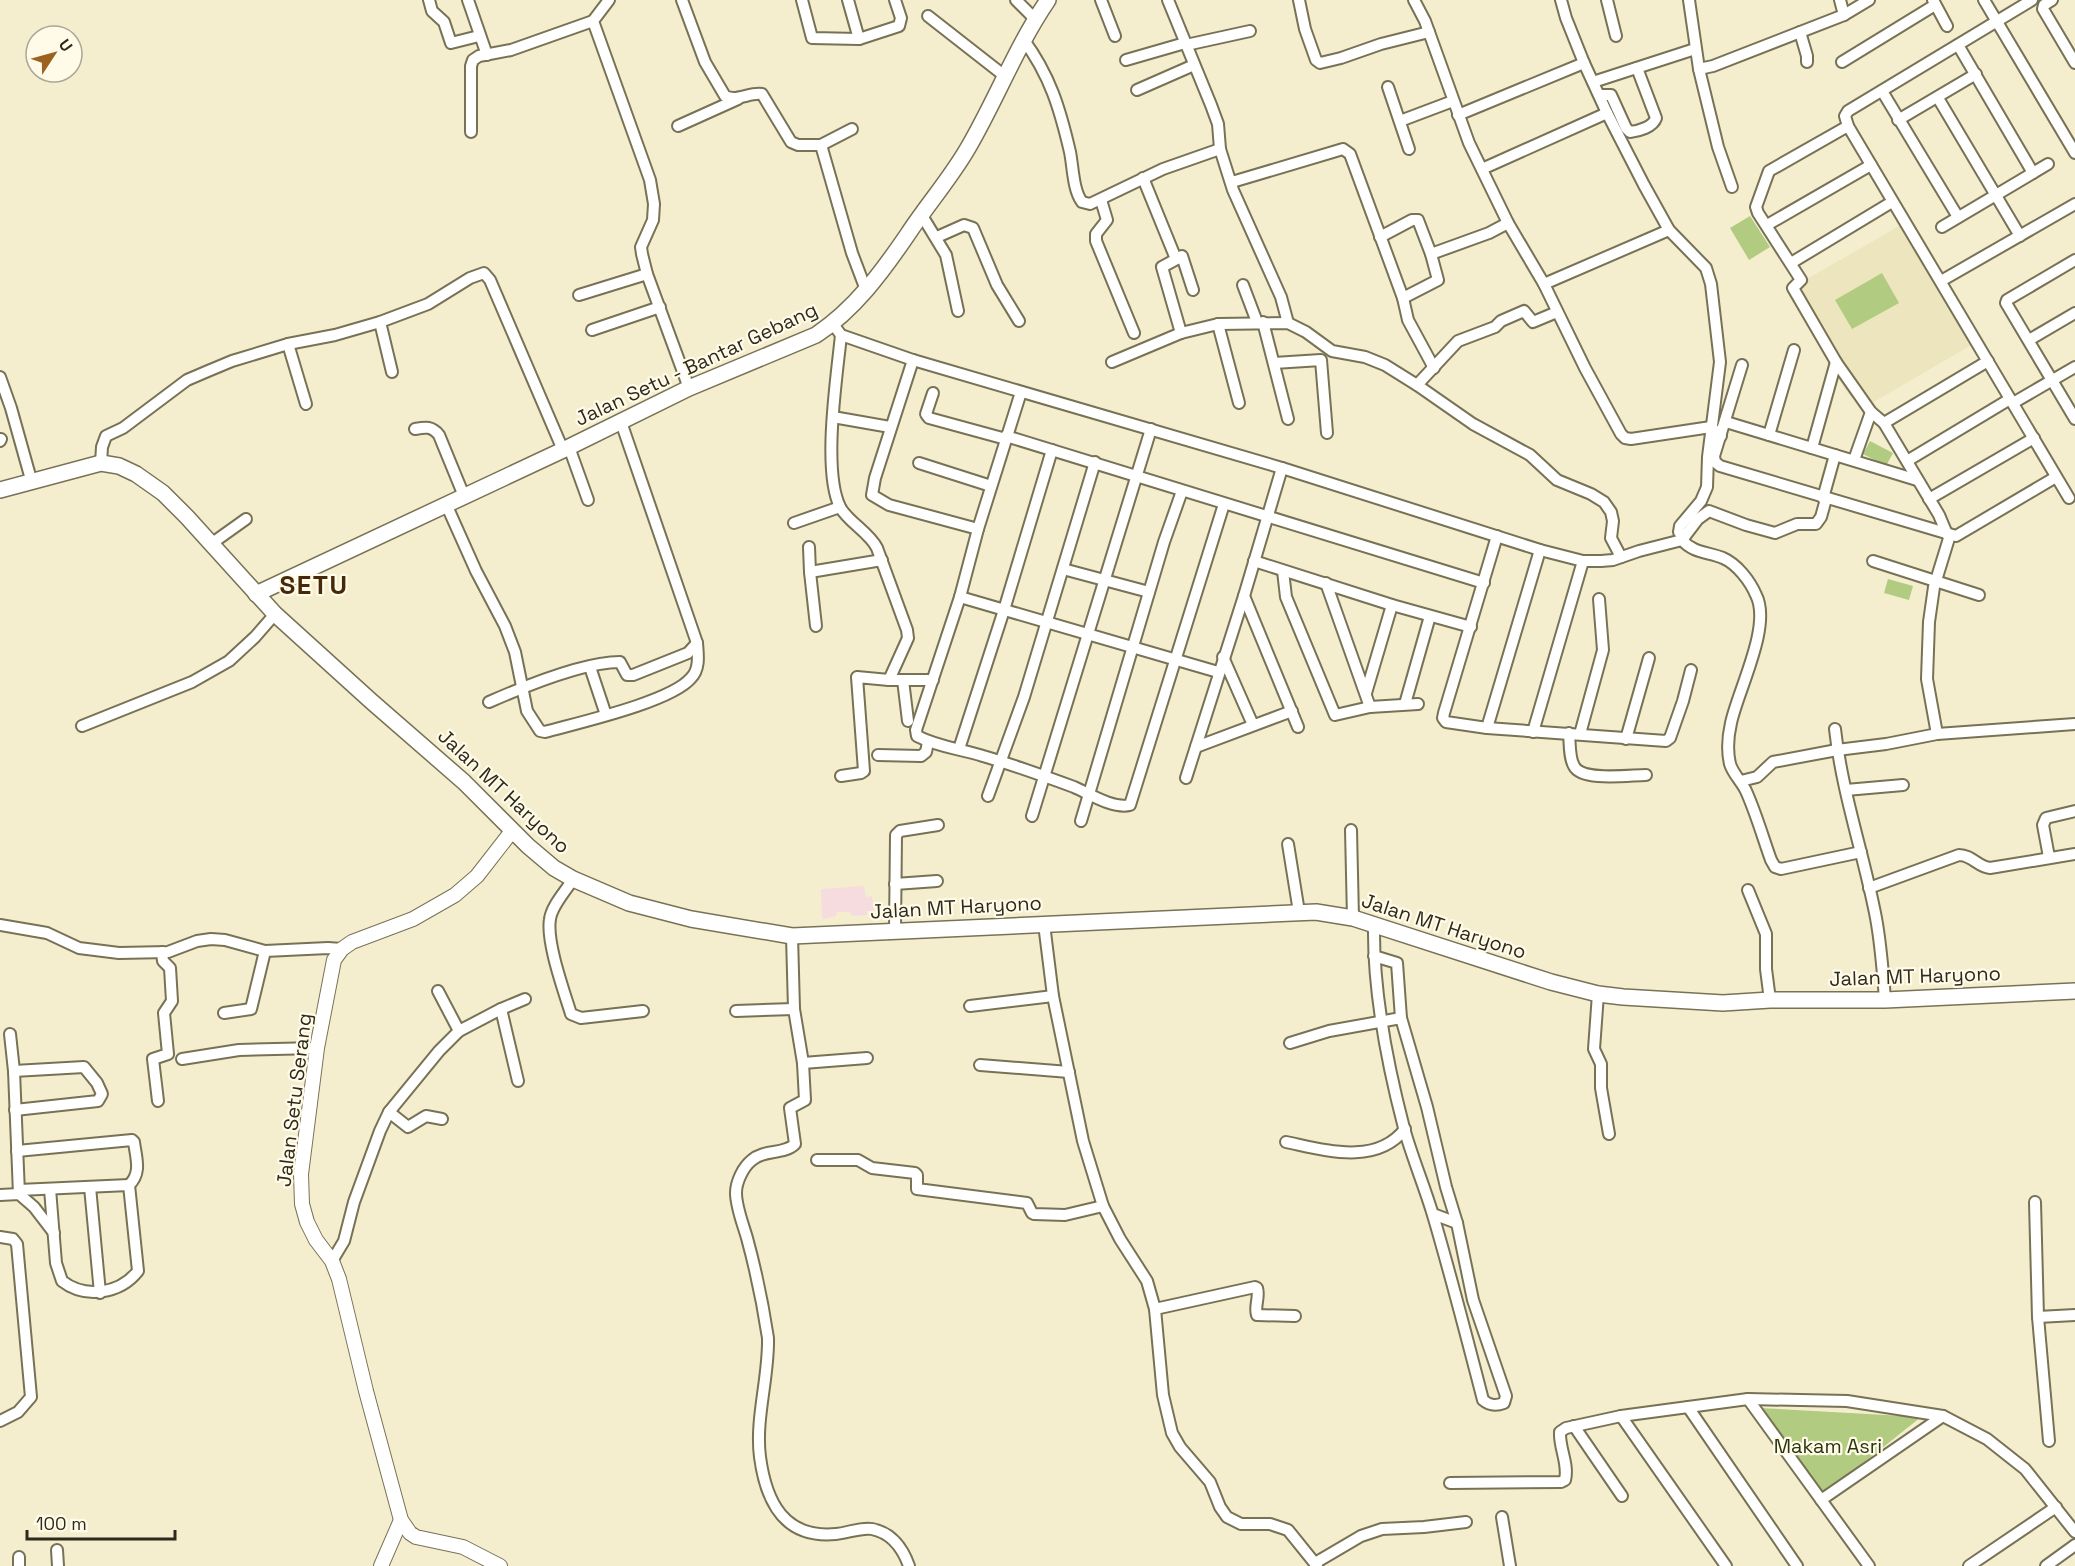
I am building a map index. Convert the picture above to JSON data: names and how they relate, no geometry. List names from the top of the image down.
{
  "streets": {
    "main road": ["Jalan Setu - Bantar Gebang", "Jalan MT Haryono"],
    "street": ["Jalan Setu Serang"]
  },
  "crossings": [
    ["Jalan Setu - Bantar Gebang", "Jalan MT Haryono"]
  ],
  "districts": ["SETU"],
  "parks": ["Makam Asri"],
  "scale_bar": "100 m",
  "north": "top right"
}
